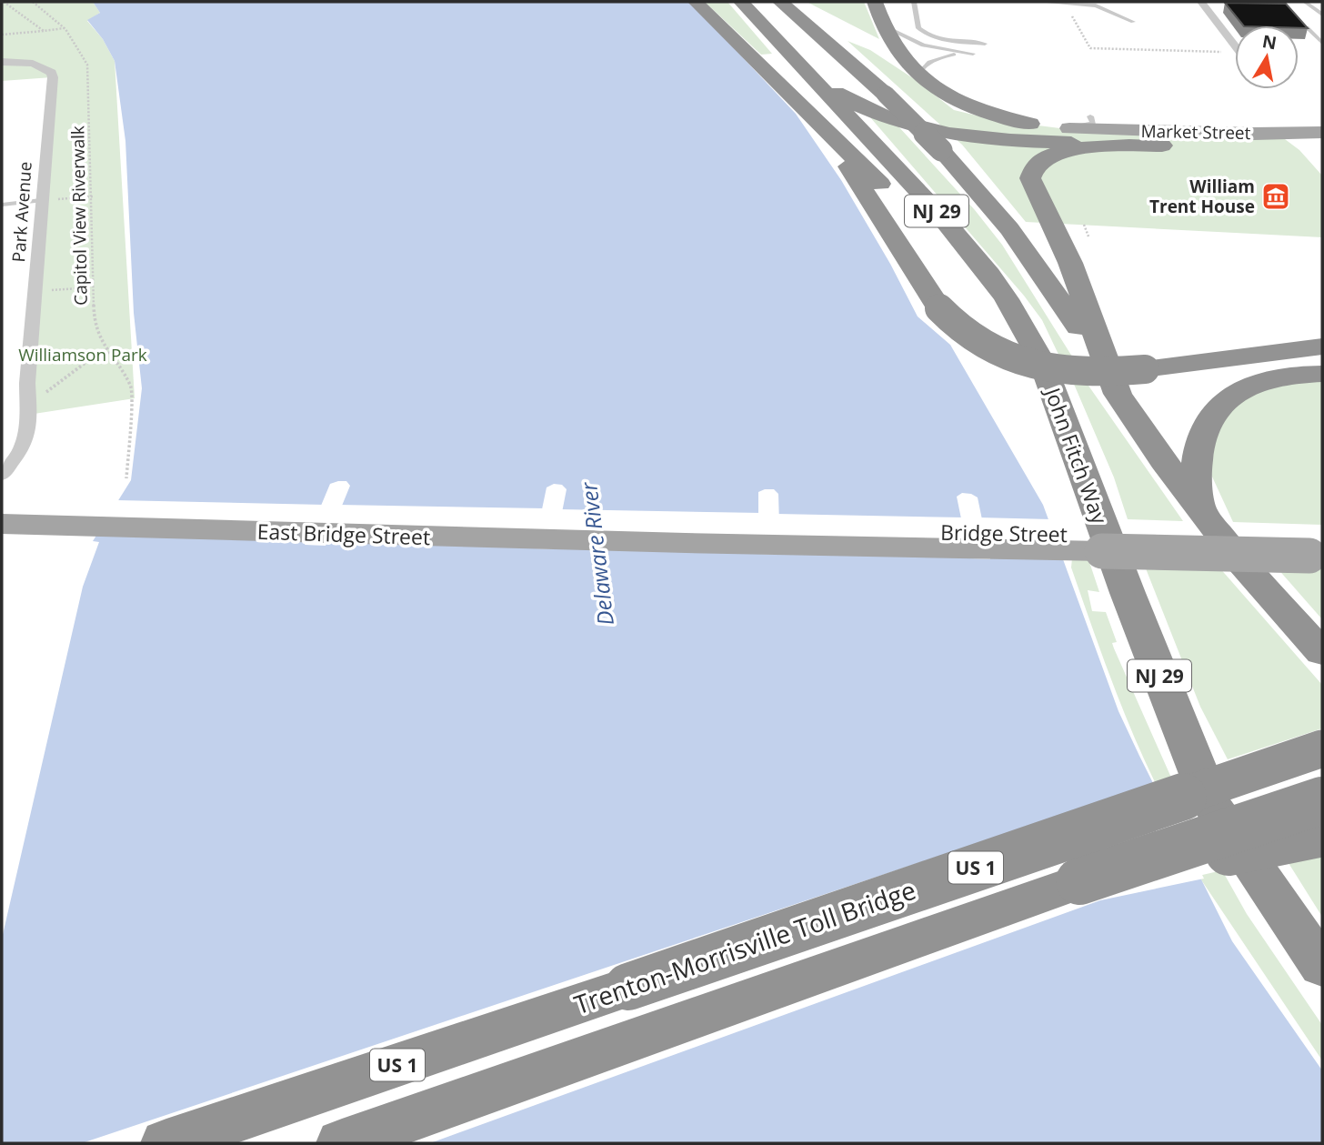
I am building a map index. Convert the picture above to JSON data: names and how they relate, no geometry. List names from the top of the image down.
{
  "streets": {
    "highway": [
      "NJ 29",
      "John Fitch Way",
      "US 1",
      "Trenton-Morrisville Toll Bridge"
    ],
    "main road": ["Market Street", "Bridge Street", "East Bridge Street"],
    "street": ["Park Avenue"],
    "path": ["Capitol View Riverwalk"]
  },
  "crossings": [
    ["Bridge Street", "East Bridge Street"]
  ],
  "water": ["Delaware River"],
  "parks": ["Williamson Park"],
  "places": {
    "museum": ["William Trent House"]
  },
  "north": "top"
}
